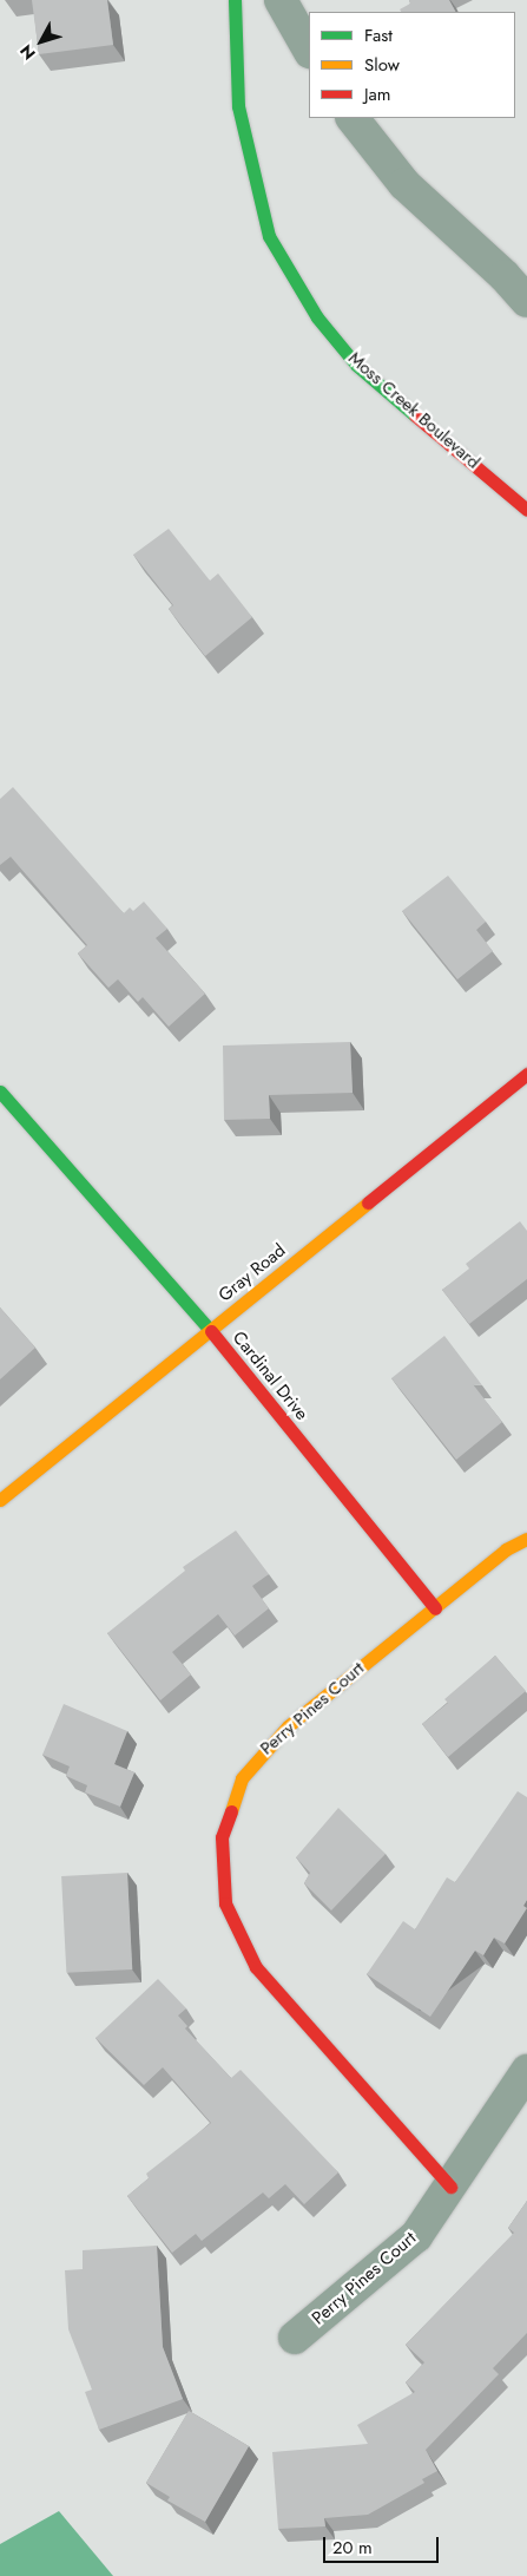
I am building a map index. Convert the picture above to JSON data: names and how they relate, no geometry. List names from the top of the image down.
{
  "streets": {
    "street": [
      "Moss Creek Boulevard",
      "Gray Road",
      "Cardinal Drive",
      "Perry Pines Court"
    ]
  },
  "crossings": [
    ["Gray Road", "Cardinal Drive"],
    ["Cardinal Drive", "Perry Pines Court"]
  ],
  "legend": ["Fast", "Slow", "Jam"],
  "scale_bar": "20 m",
  "north": "bottom left"
}
